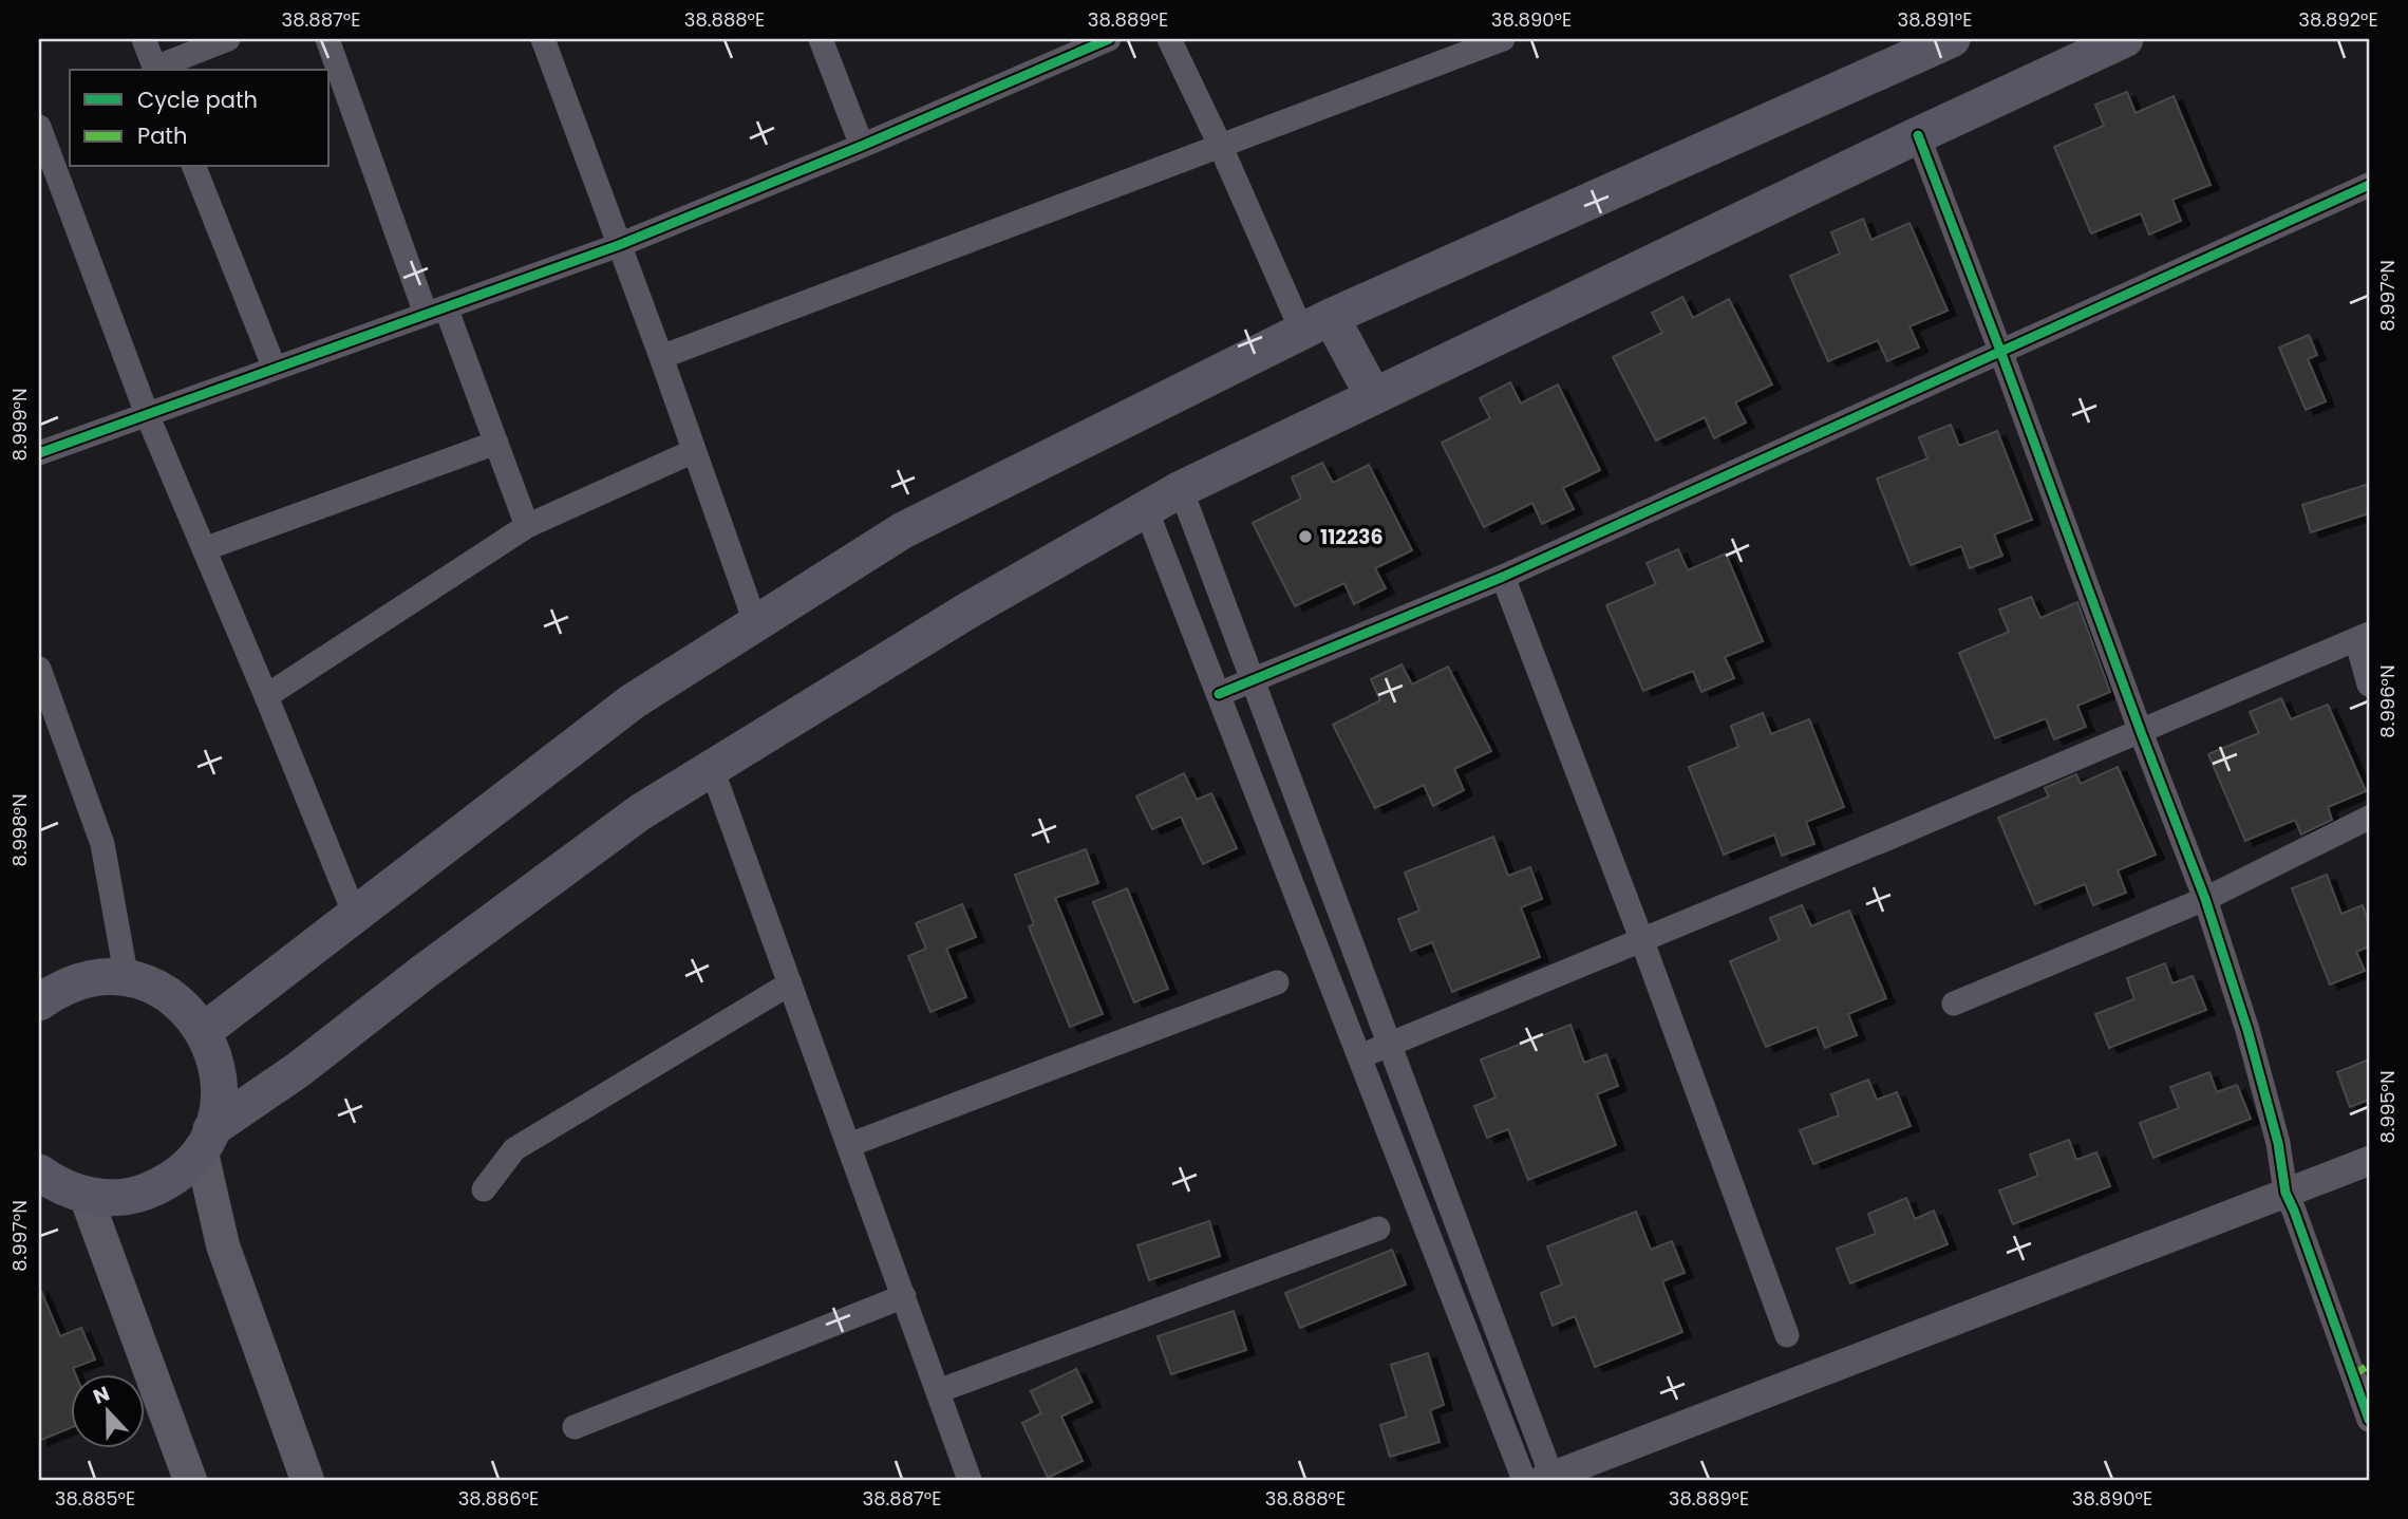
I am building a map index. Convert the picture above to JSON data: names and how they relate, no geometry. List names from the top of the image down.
{
  "places": ["112236"],
  "legend": ["Cycle path", "Path"],
  "north": "top",
  "coordinates": [
    "38.887°E",
    "38.888°E",
    "38.889°E",
    "38.890°E",
    "38.891°E",
    "38.892°E",
    "8.997°N",
    "8.999°N",
    "8.996°N",
    "8.998°N",
    "8.995°N",
    "38.885°E",
    "38.886°E"
  ]
}
